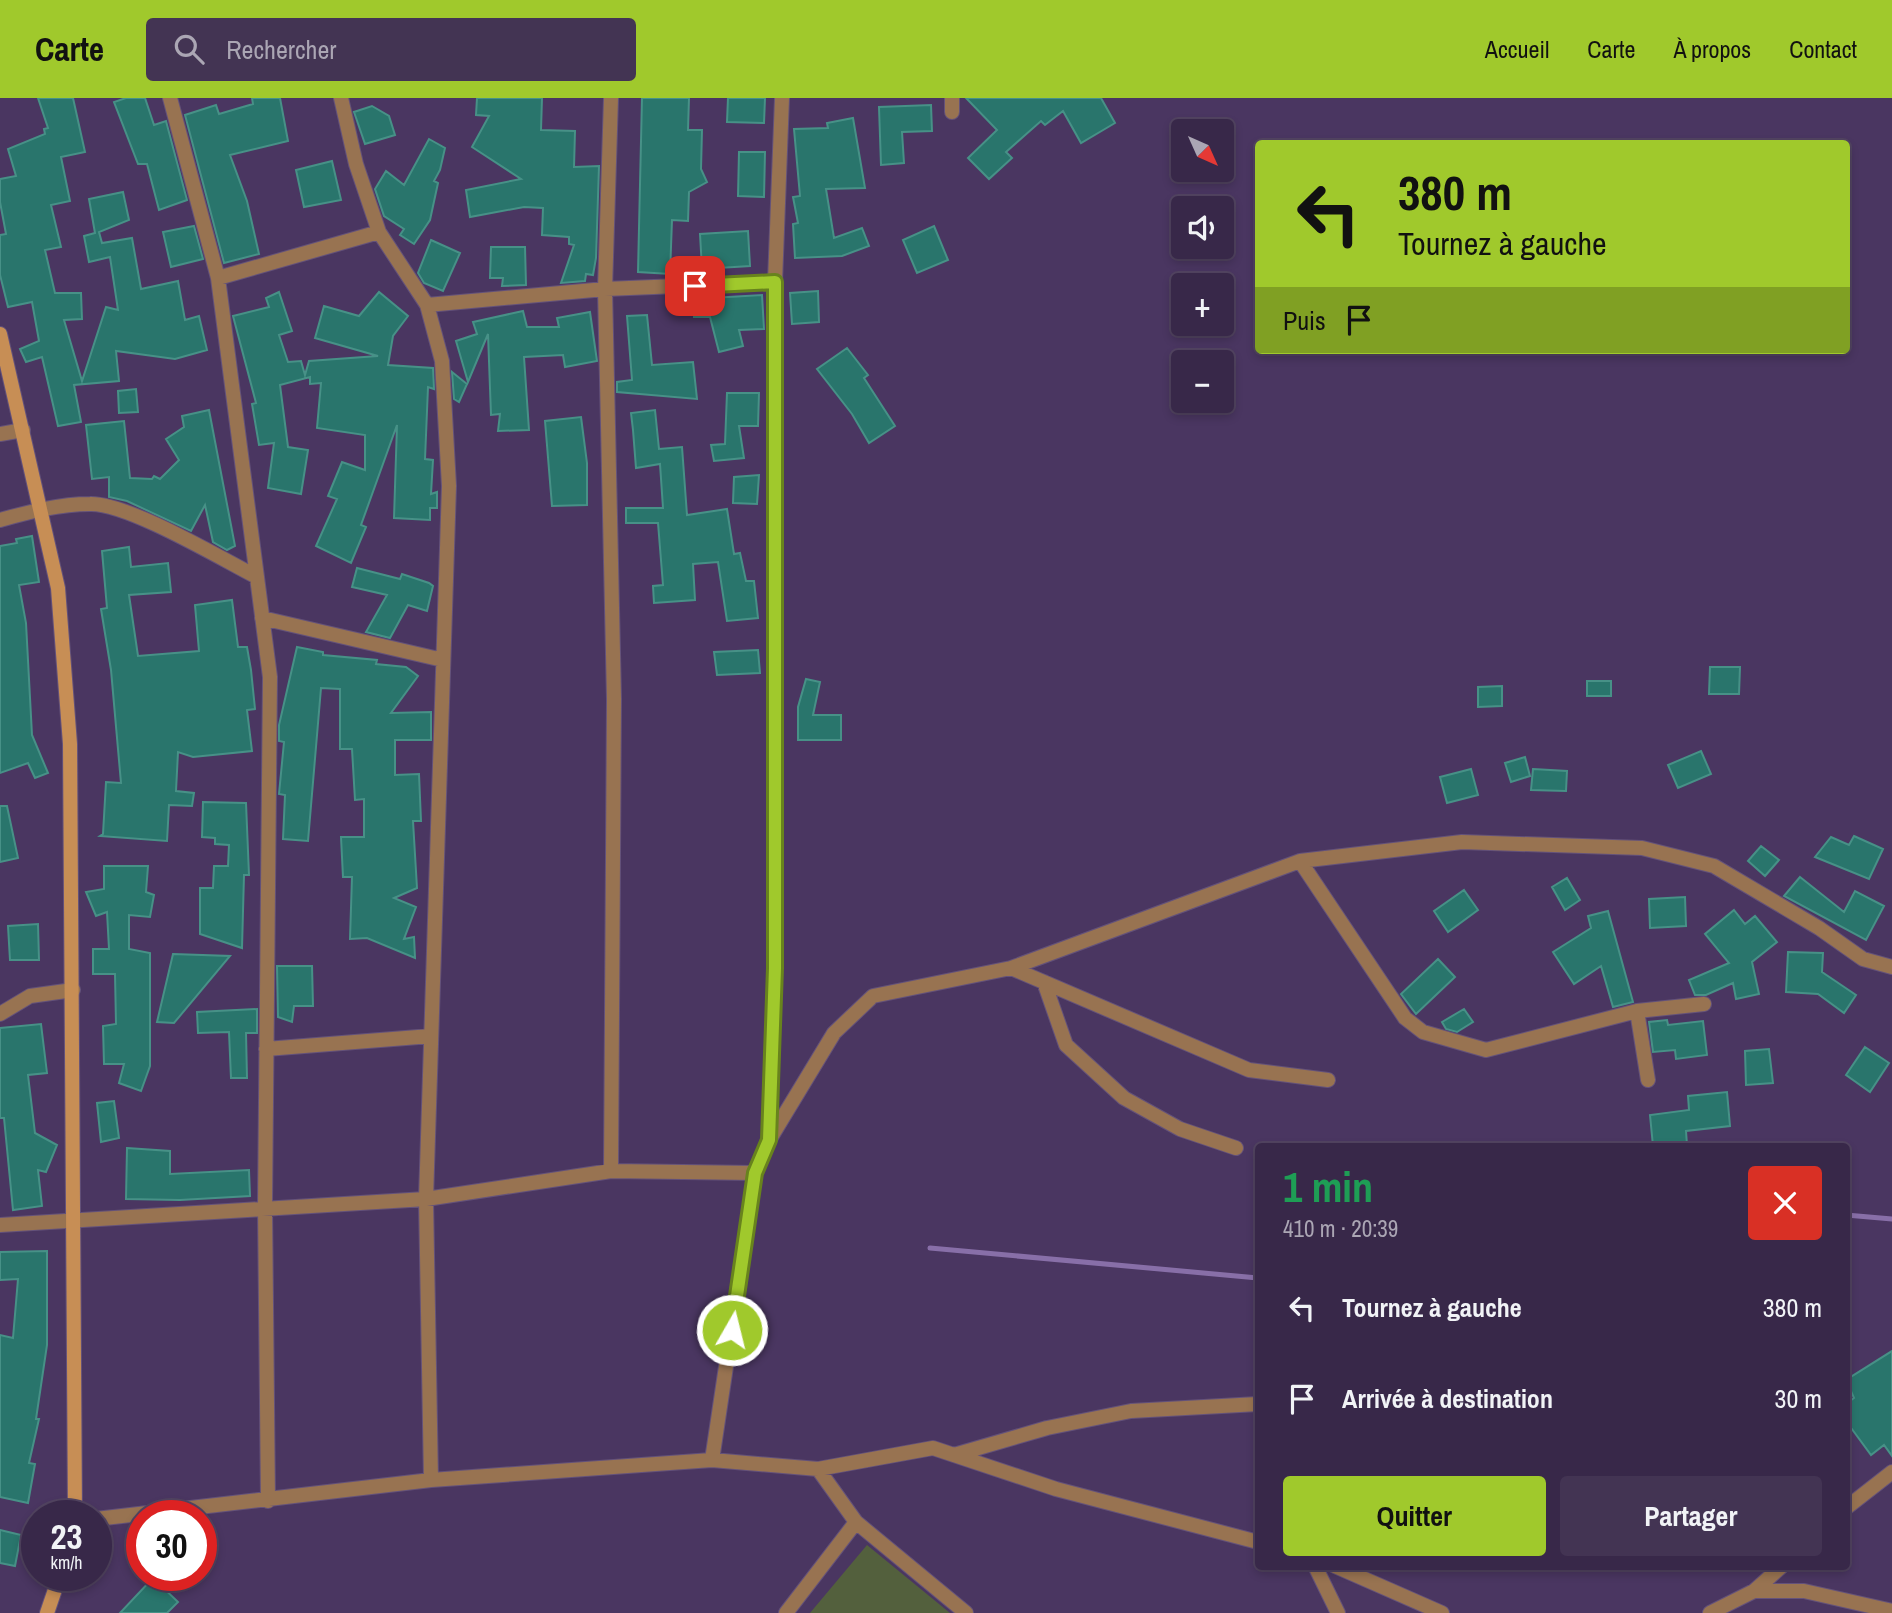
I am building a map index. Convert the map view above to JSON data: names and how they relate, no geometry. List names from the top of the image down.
{
  "north": "bottom right",
  "page": {
    "header": "Carte",
    "search": "Rechercher",
    "nav": [
      "Accueil",
      "Carte",
      "À propos",
      "Contact"
    ],
    "map_buttons": ["+", "−"],
    "turn": ["380 m", "Tournez à gauche"],
    "then": "Puis",
    "heading": ["1 min", "410 m · 20:39"],
    "list": [
      {
        "name": "Tournez à gauche",
        "value": "380 m"
      },
      {
        "name": "Arrivée à destination",
        "value": "30 m"
      }
    ],
    "buttons": ["Quitter", "Partager"],
    "speed": "23 km/h",
    "limit": "30"
  }
}
